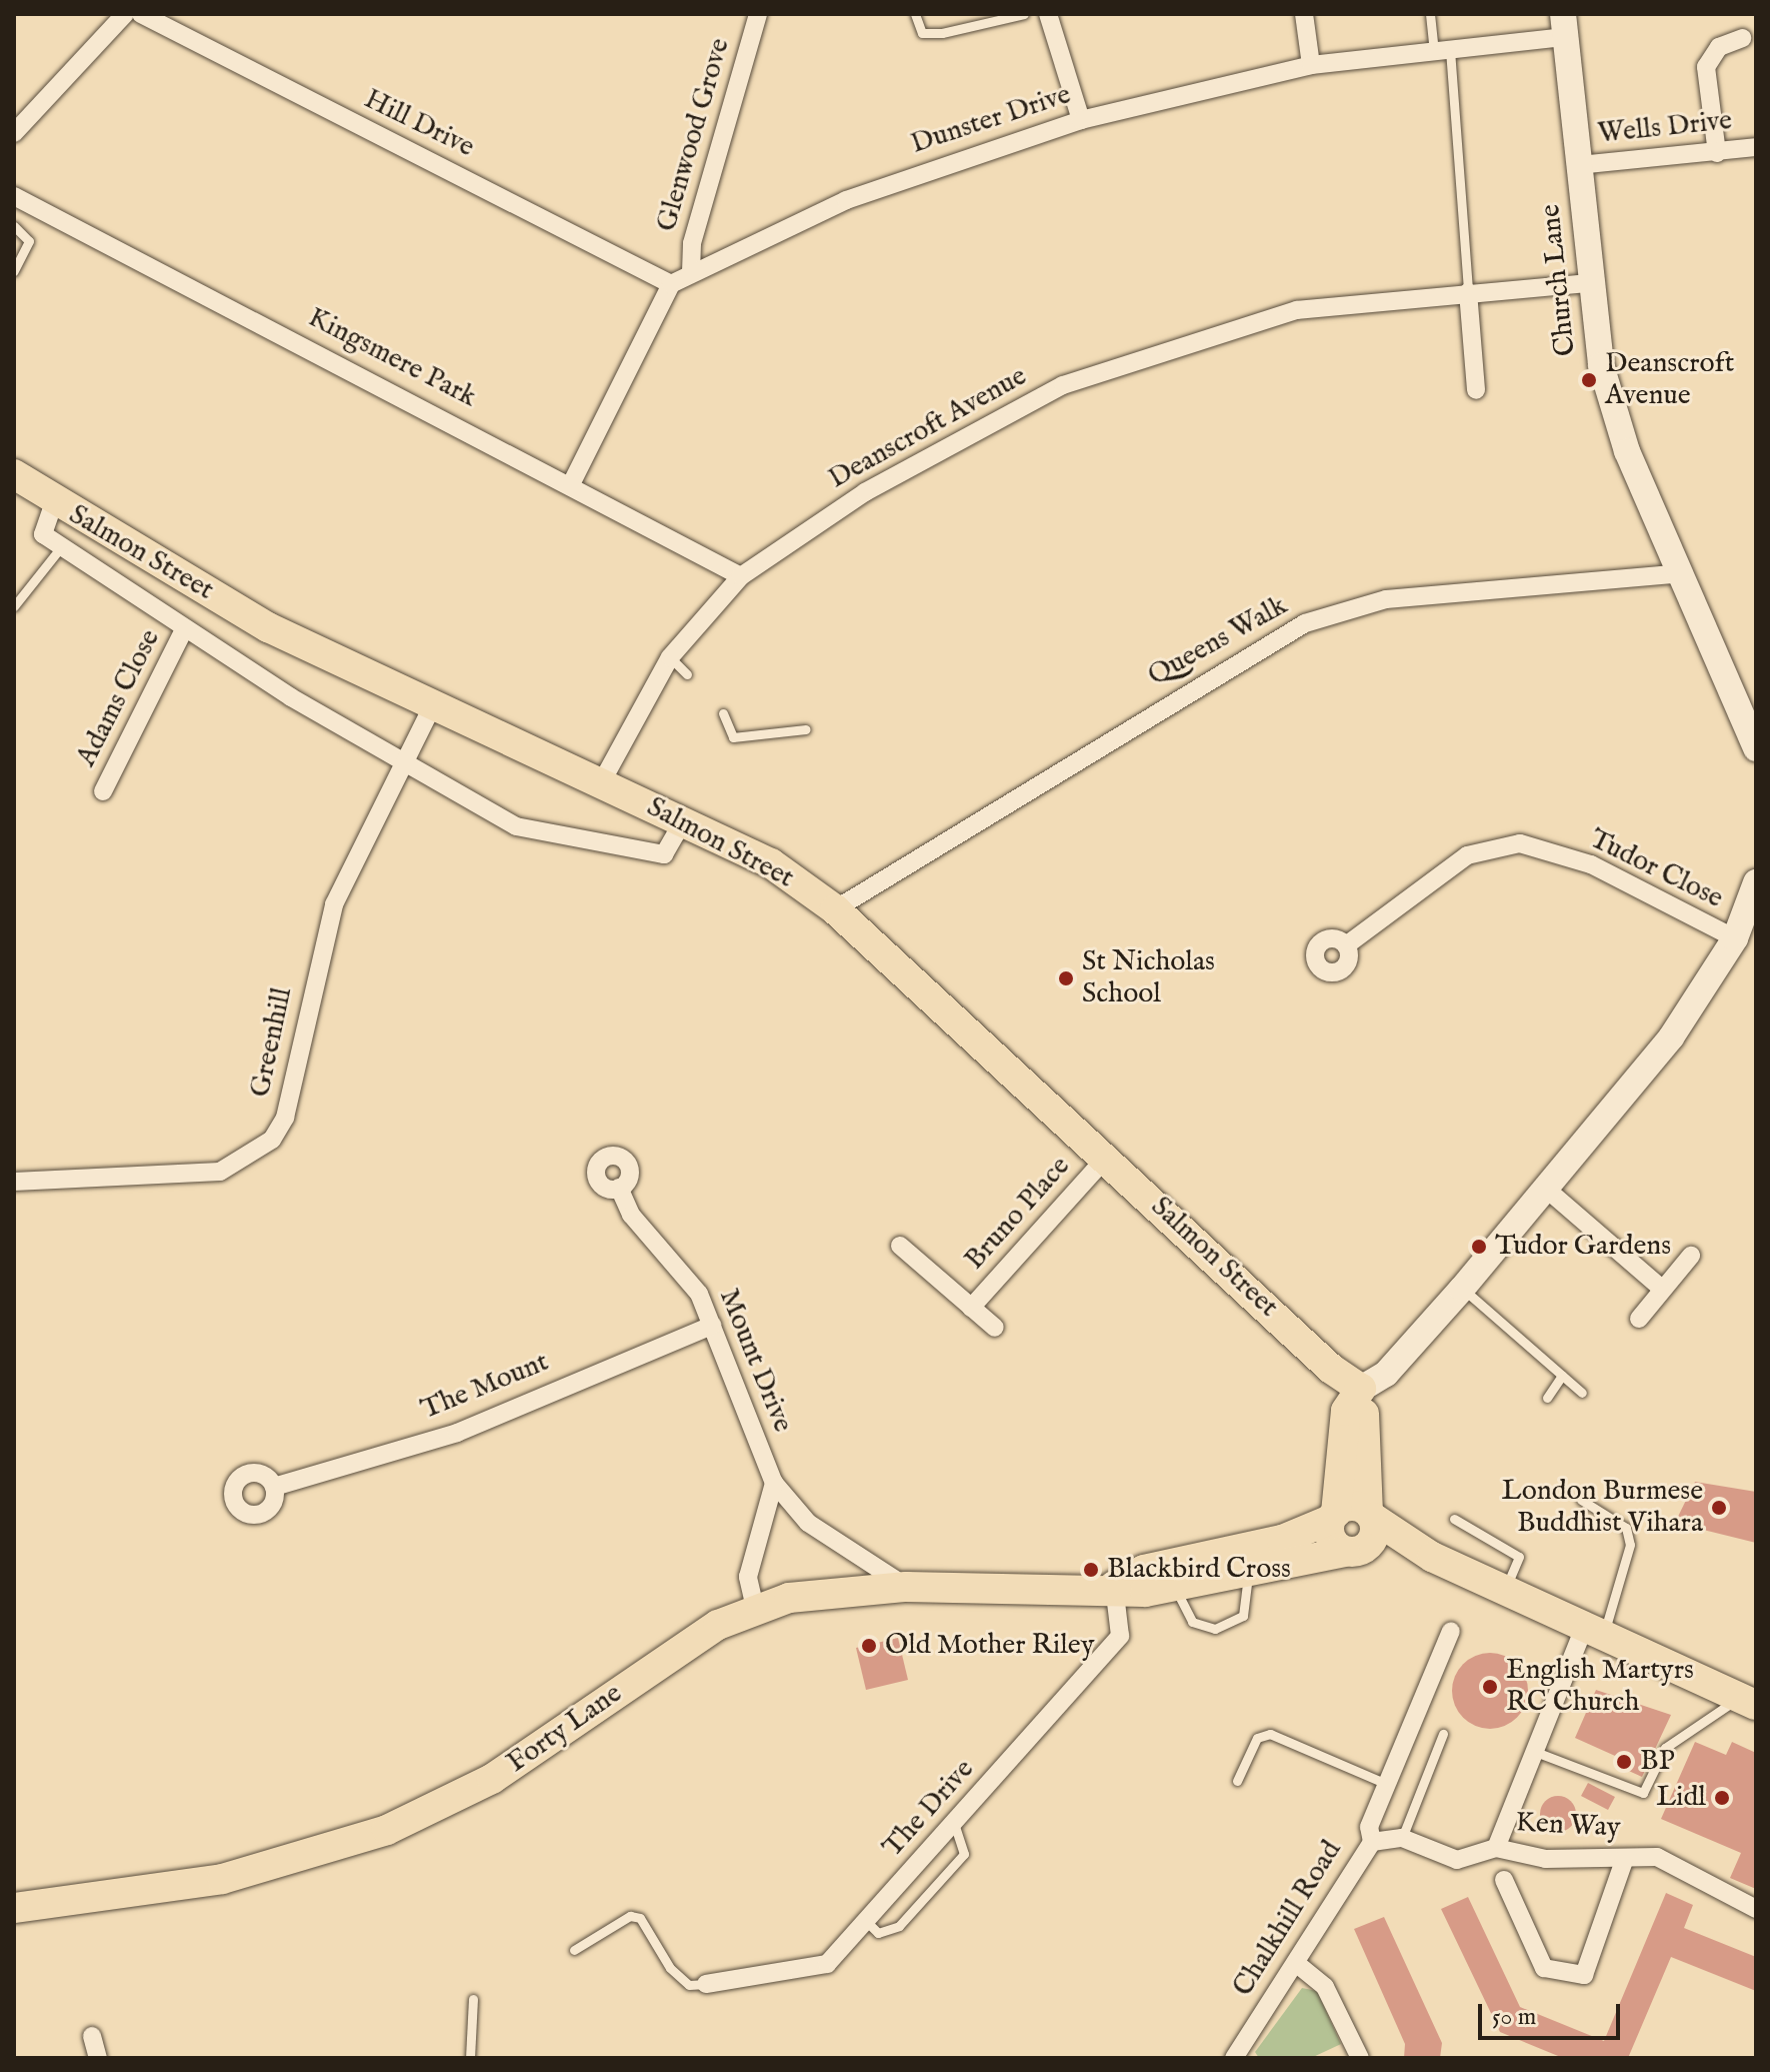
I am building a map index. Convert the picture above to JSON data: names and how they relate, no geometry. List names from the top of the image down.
{
  "streets": {
    "main road": ["Church Lane", "Salmon Street", "Forty Lane"],
    "street": [
      "Dunster Drive",
      "Hill Drive",
      "Wells Drive",
      "Glenwood Grove",
      "Kingsmere Park",
      "Deanscroft Avenue",
      "Queens Walk",
      "Adams Close",
      "Tudor Close",
      "Greenhill",
      "Bruno Place",
      "Mount Drive",
      "The Mount",
      "The Drive",
      "Ken Way",
      "Chalkhill Road"
    ]
  },
  "crossings": [
    ["Dunster Drive", "Hill Drive"],
    ["Dunster Drive", "Glenwood Grove"],
    ["Dunster Drive", "Church Lane"],
    ["Wells Drive", "Church Lane"],
    ["Church Lane", "Deanscroft Avenue"],
    ["Church Lane", "Queens Walk"],
    ["Kingsmere Park", "Deanscroft Avenue"],
    ["Deanscroft Avenue", "Salmon Street"],
    ["Salmon Street", "Queens Walk"],
    ["Salmon Street", "Adams Close"],
    ["Salmon Street", "Greenhill"],
    ["Salmon Street", "Bruno Place"],
    ["Mount Drive", "The Mount"],
    ["Mount Drive", "Forty Lane"],
    ["Forty Lane", "The Drive"],
    ["Ken Way", "Chalkhill Road"]
  ],
  "places": [
    "Deanscroft Avenue",
    "St Nicholas School",
    "Tudor Gardens",
    "London Burmese Buddhist Vihara",
    "Blackbird Cross",
    "Old Mother Riley",
    "English Martyrs RC Church",
    "BP",
    "Lidl"
  ],
  "scale_bar": "50 m"
}
